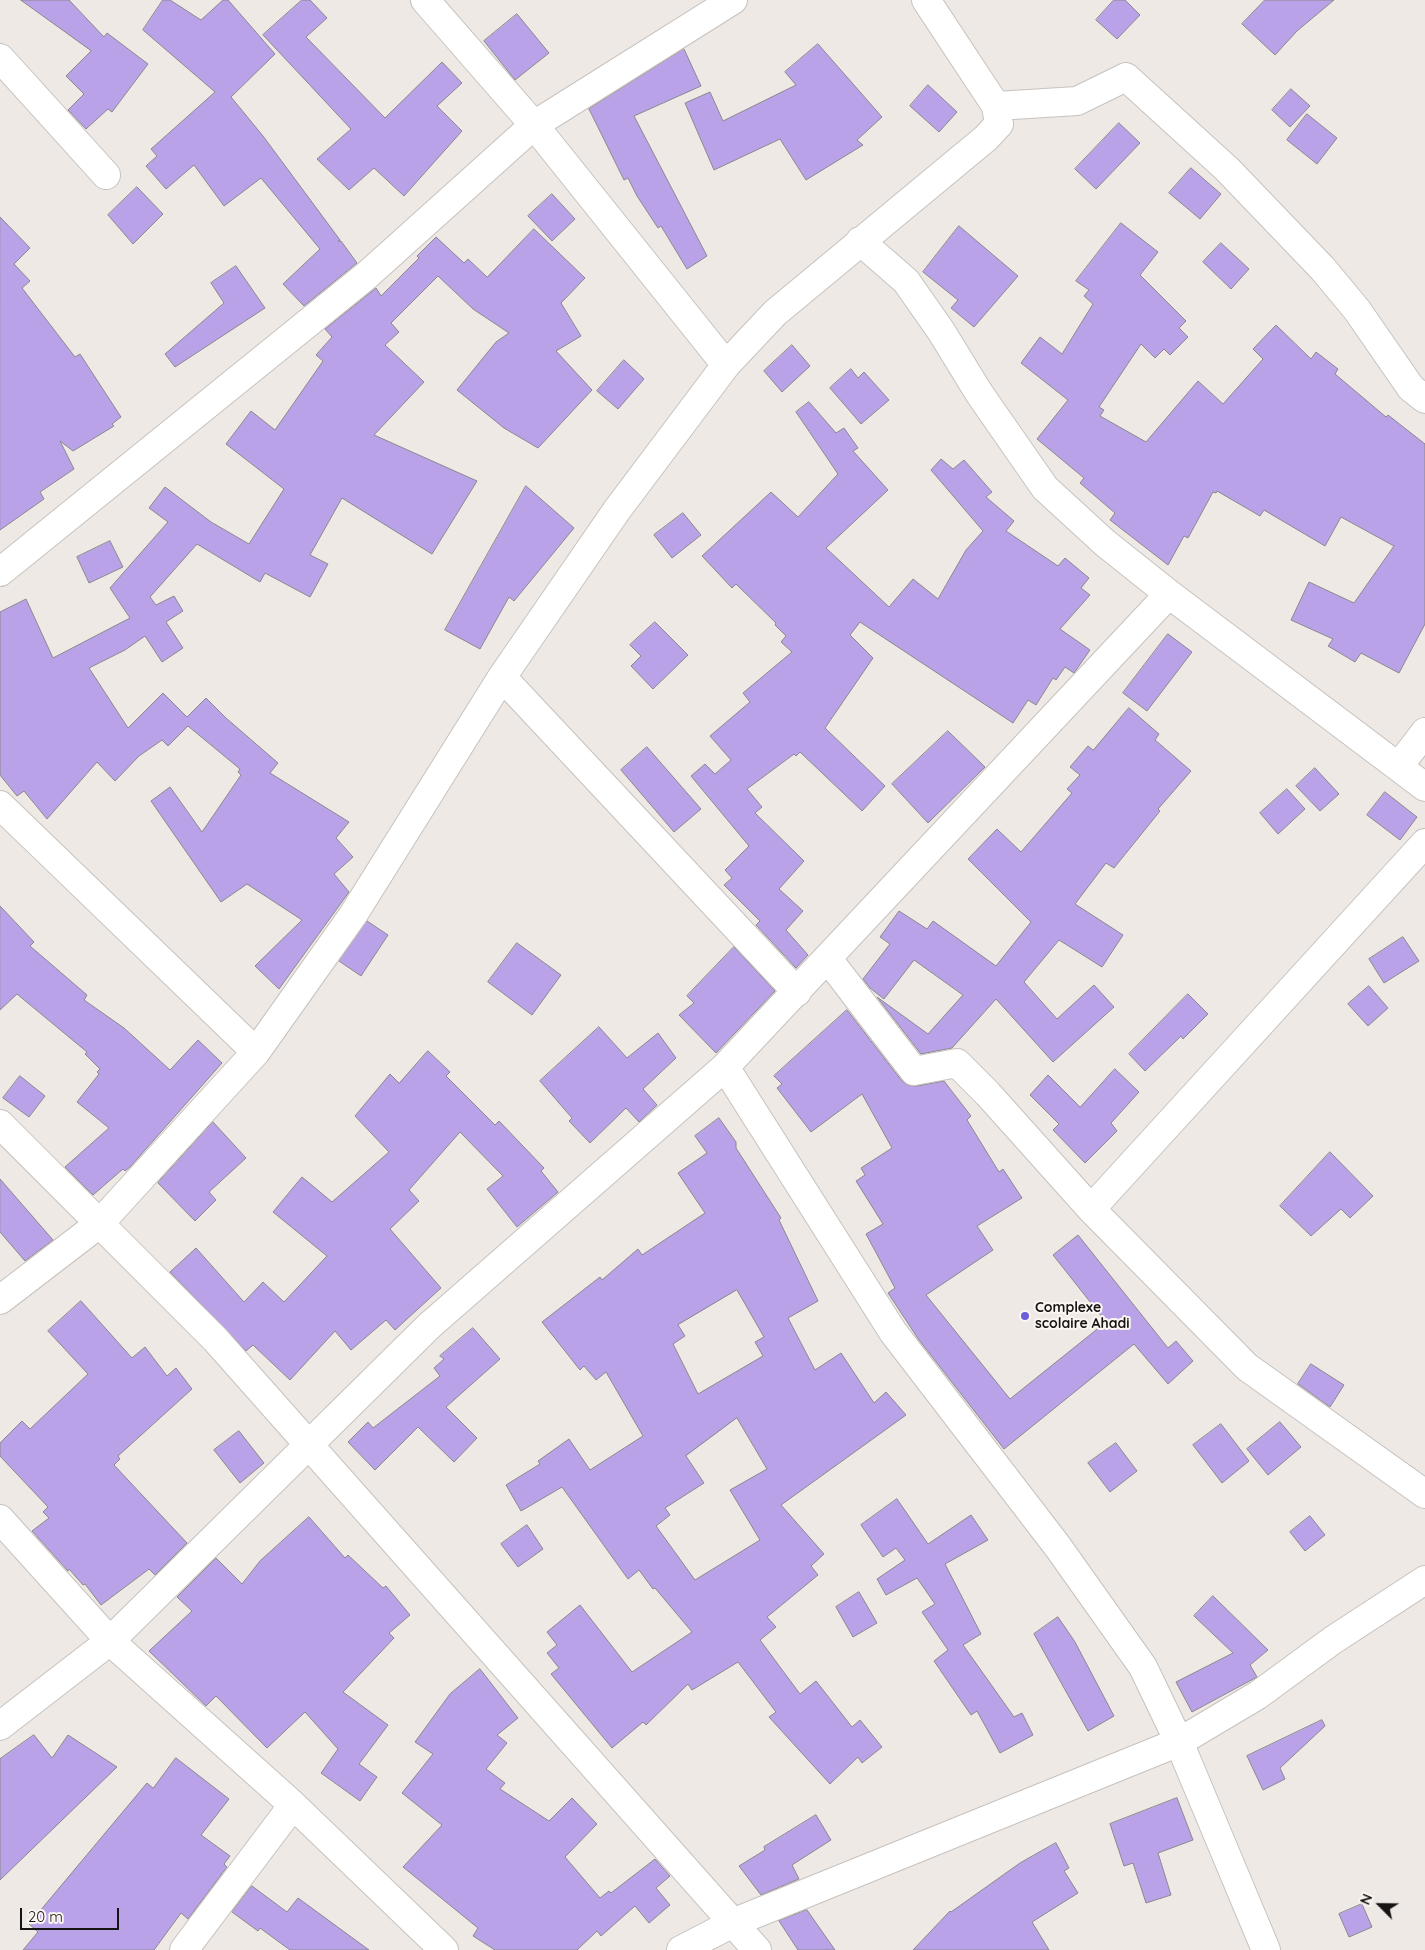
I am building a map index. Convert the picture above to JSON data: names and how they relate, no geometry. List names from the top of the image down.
{
  "places": ["Complexe scolaire Ahadi"],
  "scale_bar": "20 m",
  "north": "top left"
}
